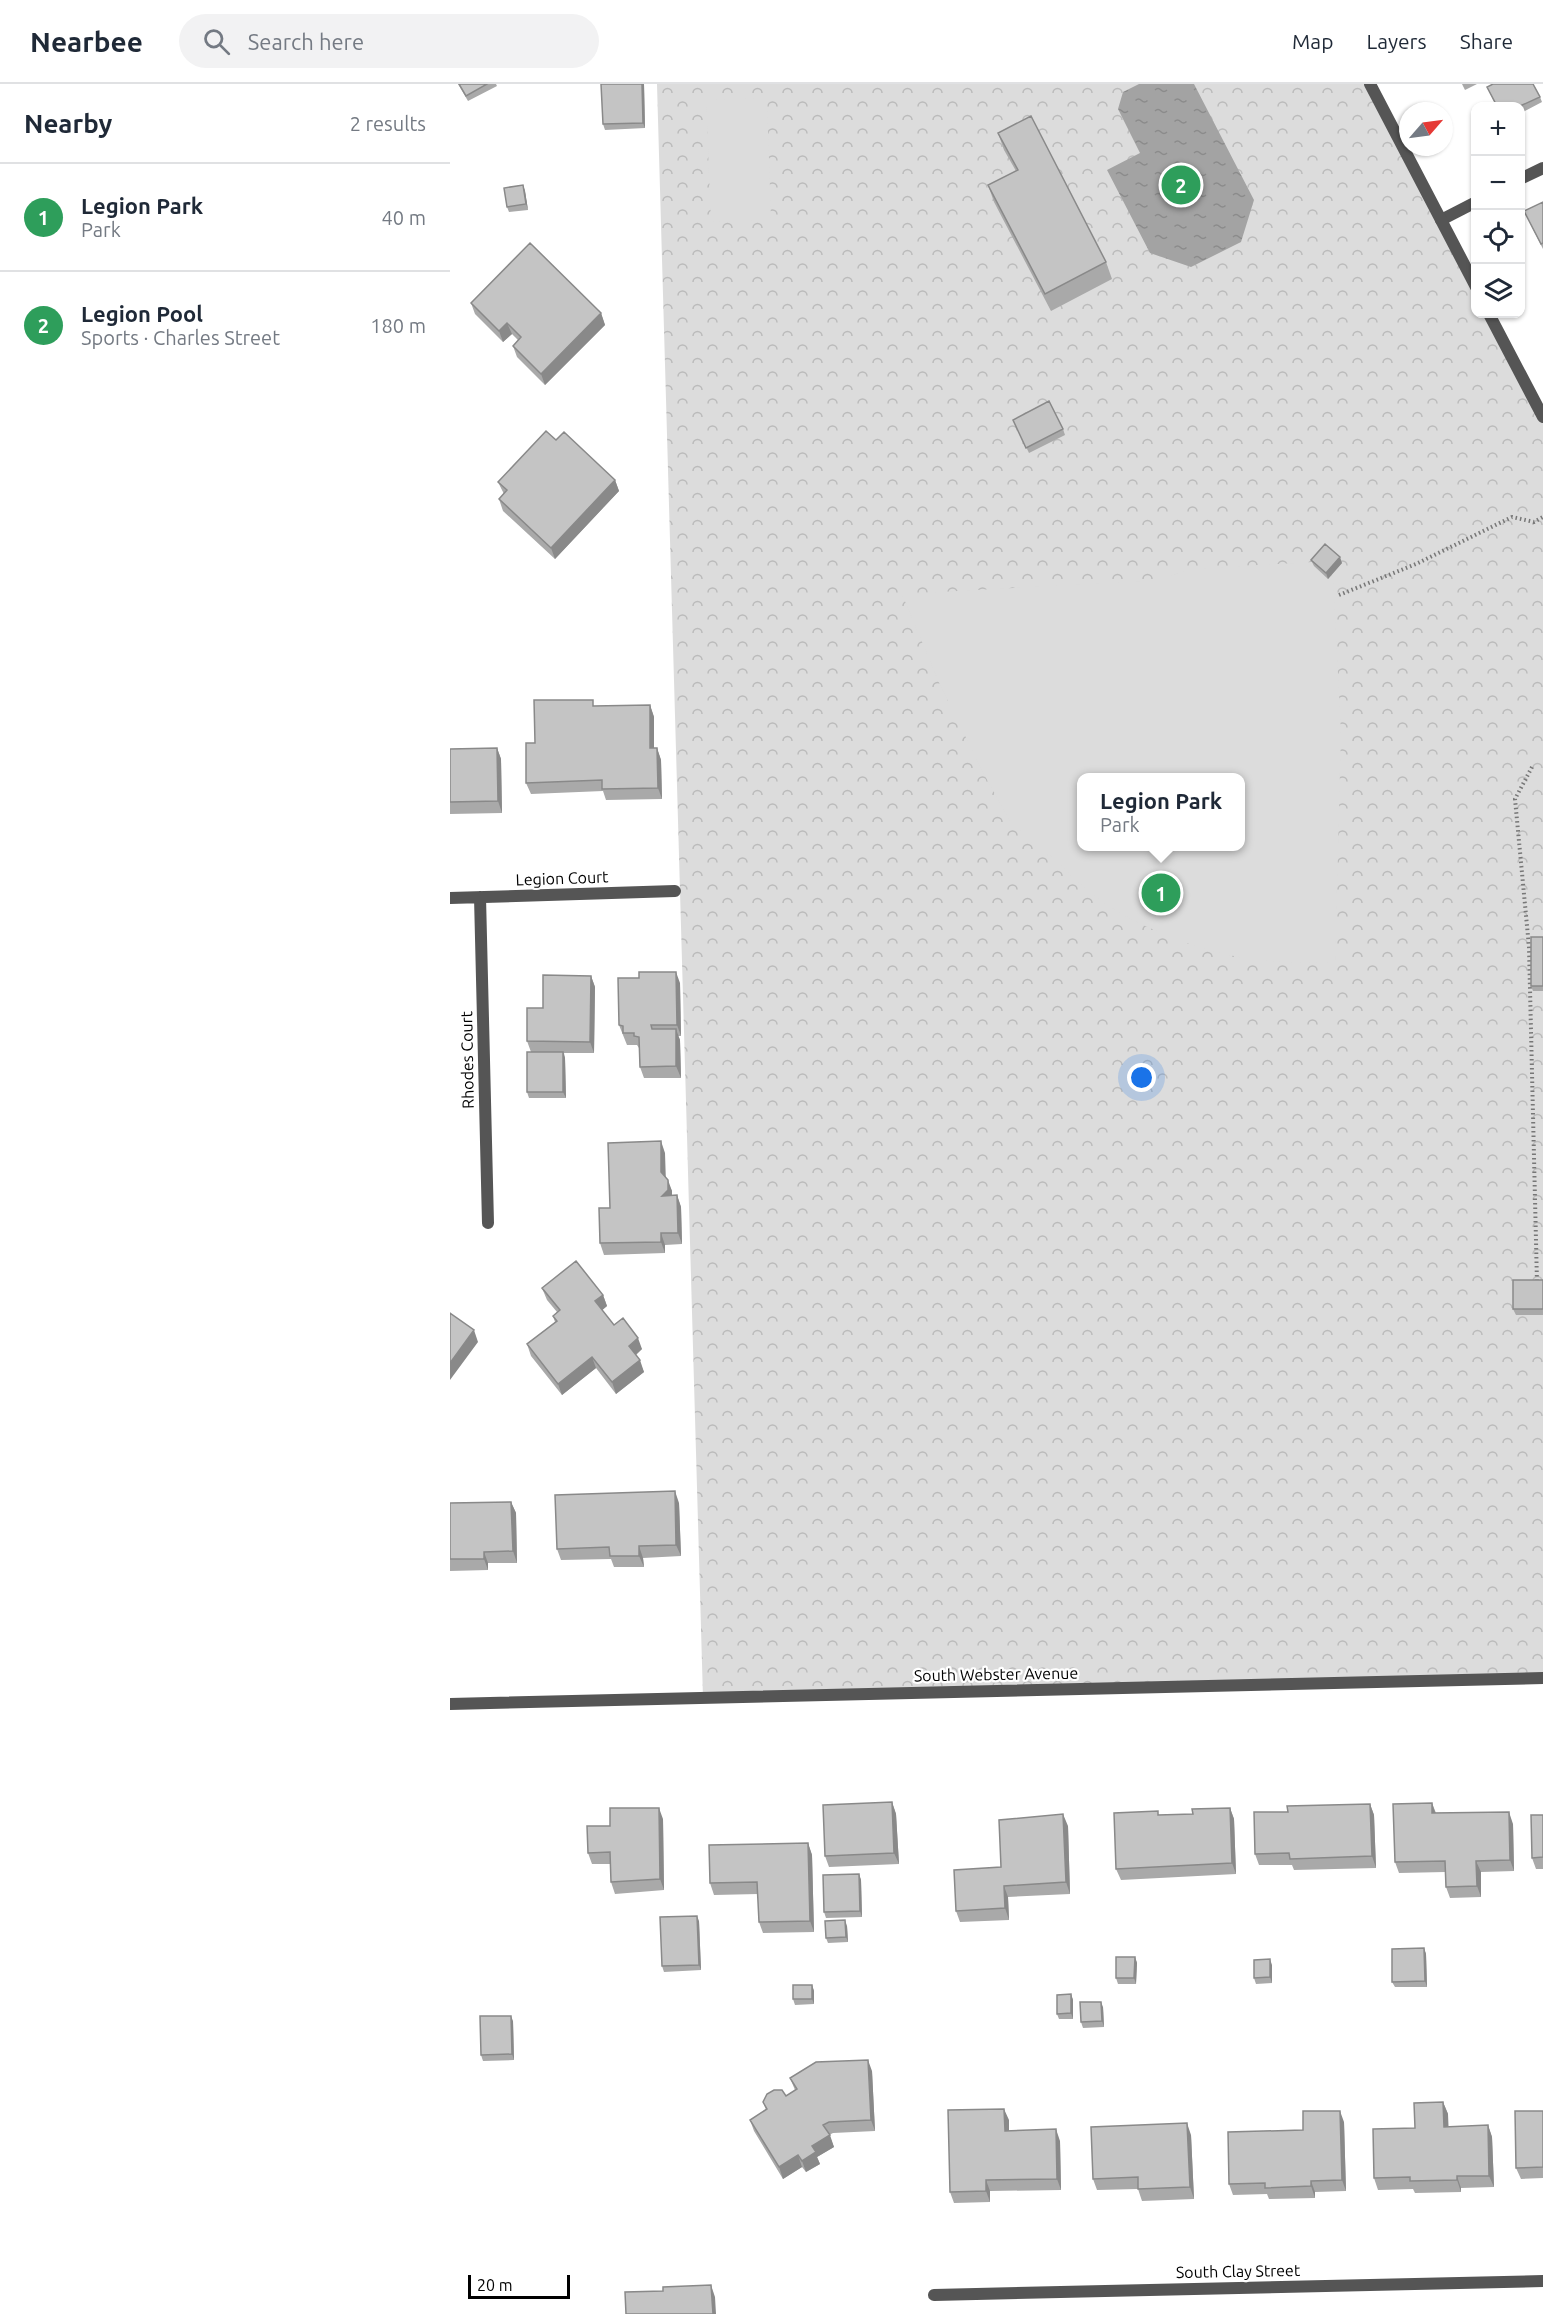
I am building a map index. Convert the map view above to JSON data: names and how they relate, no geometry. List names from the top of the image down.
{
  "streets": {
    "street": [
      "Legion Court",
      "Rhodes Court",
      "South Webster Avenue",
      "South Clay Street"
    ]
  },
  "crossings": [
    ["Legion Court", "Rhodes Court"]
  ],
  "scale_bar": "20 m",
  "north": "top right",
  "page": {
    "header": "Nearbee",
    "search": "Search here",
    "nav": ["Map", "Layers", "Share"],
    "heading": ["Nearby", "2 results"],
    "map_buttons": ["+", "−"],
    "list": [
      {
        "mark": "1",
        "name": "Legion Park",
        "note": "Park",
        "value": "40 m"
      },
      {
        "mark": "2",
        "name": "Legion Pool",
        "note": "Sports · Charles Street",
        "value": "180 m"
      }
    ],
    "pins": ["2", "1"],
    "popup": ["Legion Park", "Park"],
    "scale": "20 m"
  }
}
